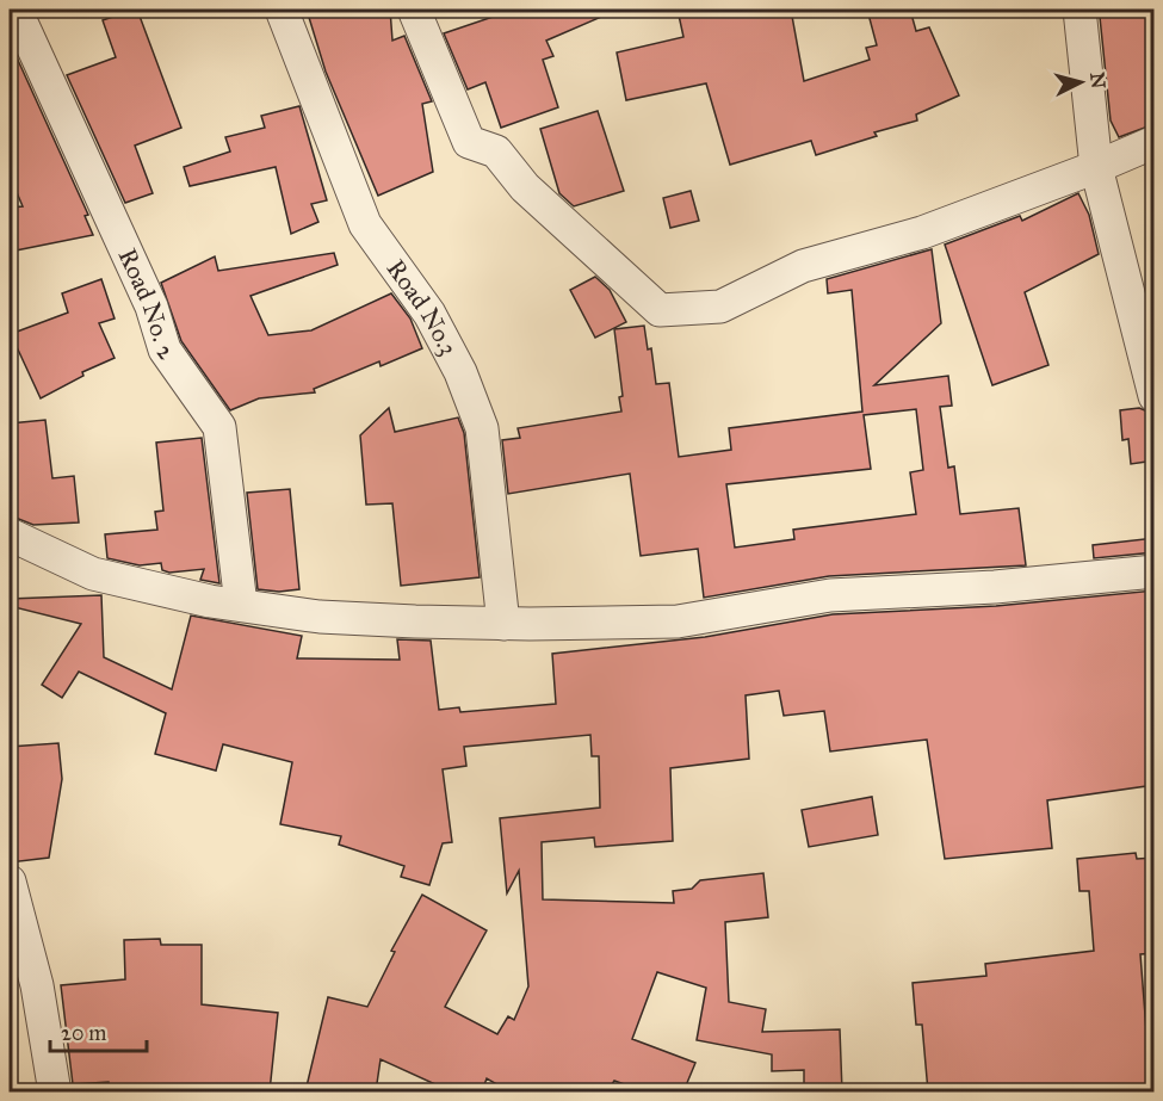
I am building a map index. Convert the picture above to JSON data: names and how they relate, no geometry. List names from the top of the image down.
{
  "streets": {
    "street": ["Road No. 2", "Road No.3"]
  },
  "scale_bar": "20 m",
  "north": "right"
}
